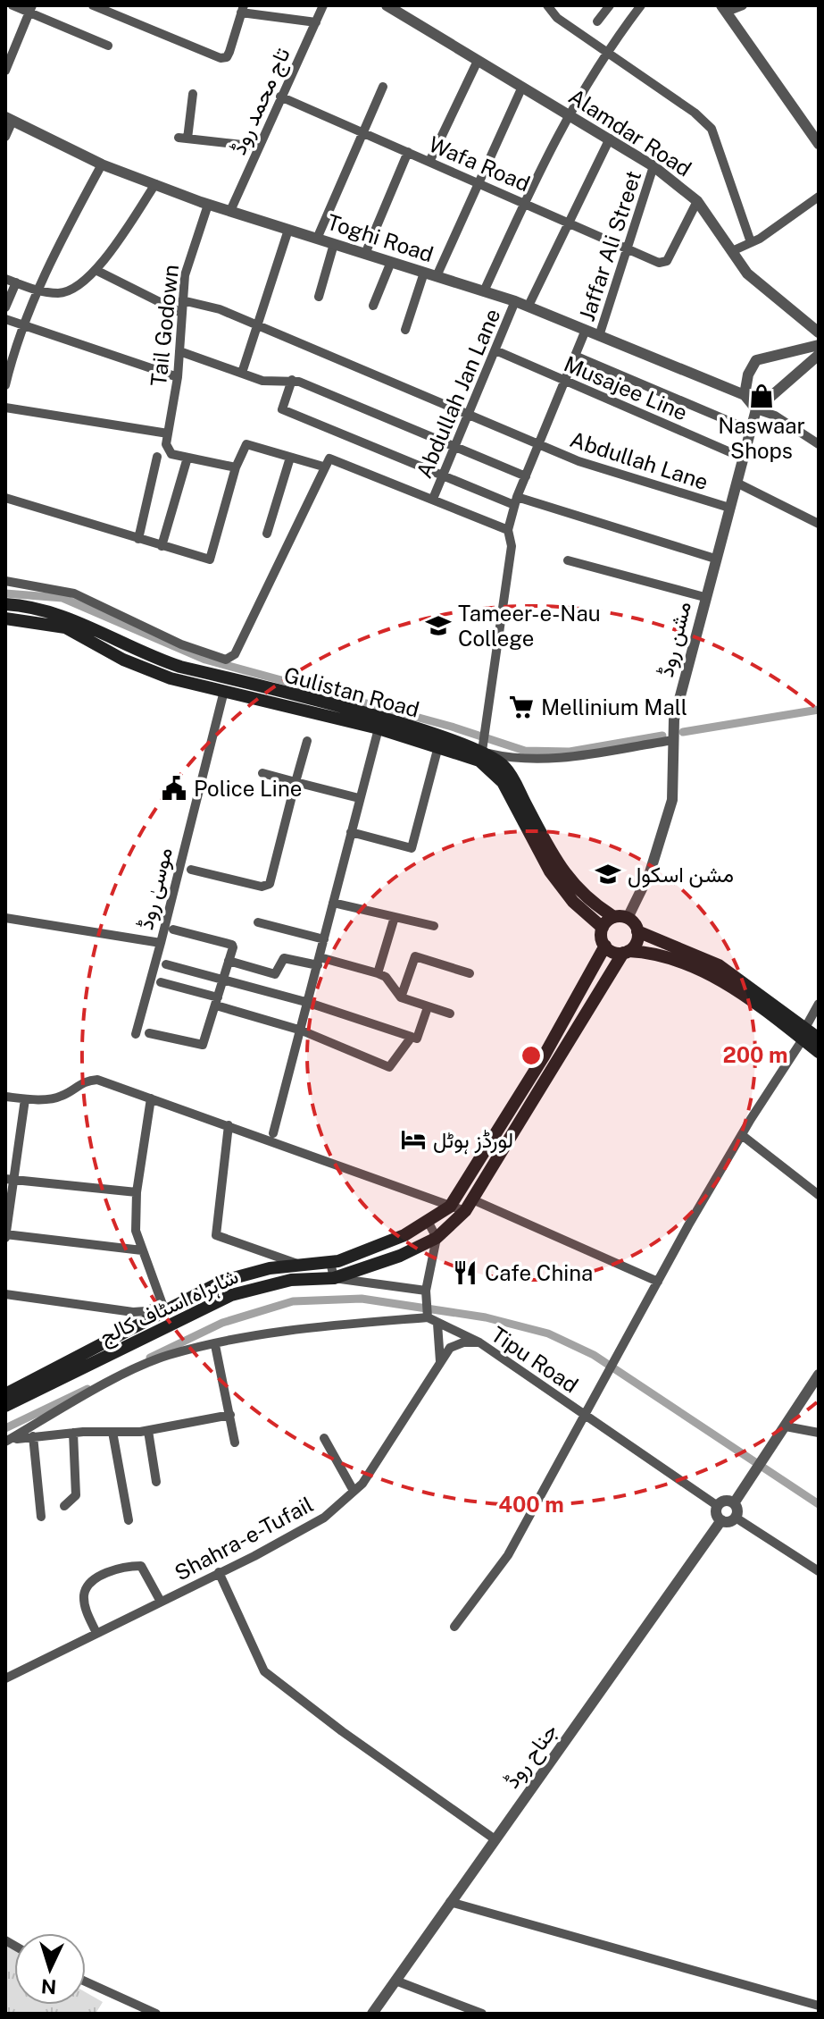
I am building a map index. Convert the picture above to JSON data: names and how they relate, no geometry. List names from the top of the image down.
{
  "streets": {
    "main road": ["Gulistan Road", "شاہراہ اسٹاف کالج"],
    "street": [
      "تاج محمد روڈ",
      "Alamdar Road",
      "Wafa Road",
      "Toghi Road",
      "Jaffar Ali Street",
      "Tail Godown",
      "Musajee Line",
      "Abdullah Jan Lane",
      "Abdullah Lane",
      "مشن روڈ",
      "موسیٰ روڈ",
      "Tipu Road",
      "Shahra-e-Tufail",
      "جناح روڈ"
    ]
  },
  "crossings": [
    ["تاج محمد روڈ", "Wafa Road"],
    ["تاج محمد روڈ", "Toghi Road"],
    ["Alamdar Road", "Wafa Road"],
    ["Alamdar Road", "Jaffar Ali Street"],
    ["Wafa Road", "Jaffar Ali Street"],
    ["Toghi Road", "Jaffar Ali Street"],
    ["Toghi Road", "Tail Godown"],
    ["Toghi Road", "Abdullah Jan Lane"],
    ["Tail Godown", "Abdullah Lane"],
    ["Musajee Line", "Abdullah Jan Lane"],
    ["Musajee Line", "مشن روڈ"],
    ["Abdullah Jan Lane", "Abdullah Lane"],
    ["Abdullah Lane", "مشن روڈ"],
    ["مشن روڈ", "Gulistan Road"],
    ["مشن روڈ", "شاہراہ اسٹاف کالج"],
    ["Gulistan Road", "موسیٰ روڈ"],
    ["Gulistan Road", "شاہراہ اسٹاف کالج"],
    ["Tipu Road", "جناح روڈ"]
  ],
  "places": {
    "shop": ["Naswaar Shops"],
    "school or university": ["Tameer-e-Nau College", "مشن اسکول"],
    "supermarket": ["Mellinium Mall"],
    "public building": ["Police Line"],
    "hotel": ["لورڈز ہوٹل"],
    "restaurant": ["Cafe China"]
  },
  "north": "bottom",
  "rings": ["200 m", "400 m"]
}
